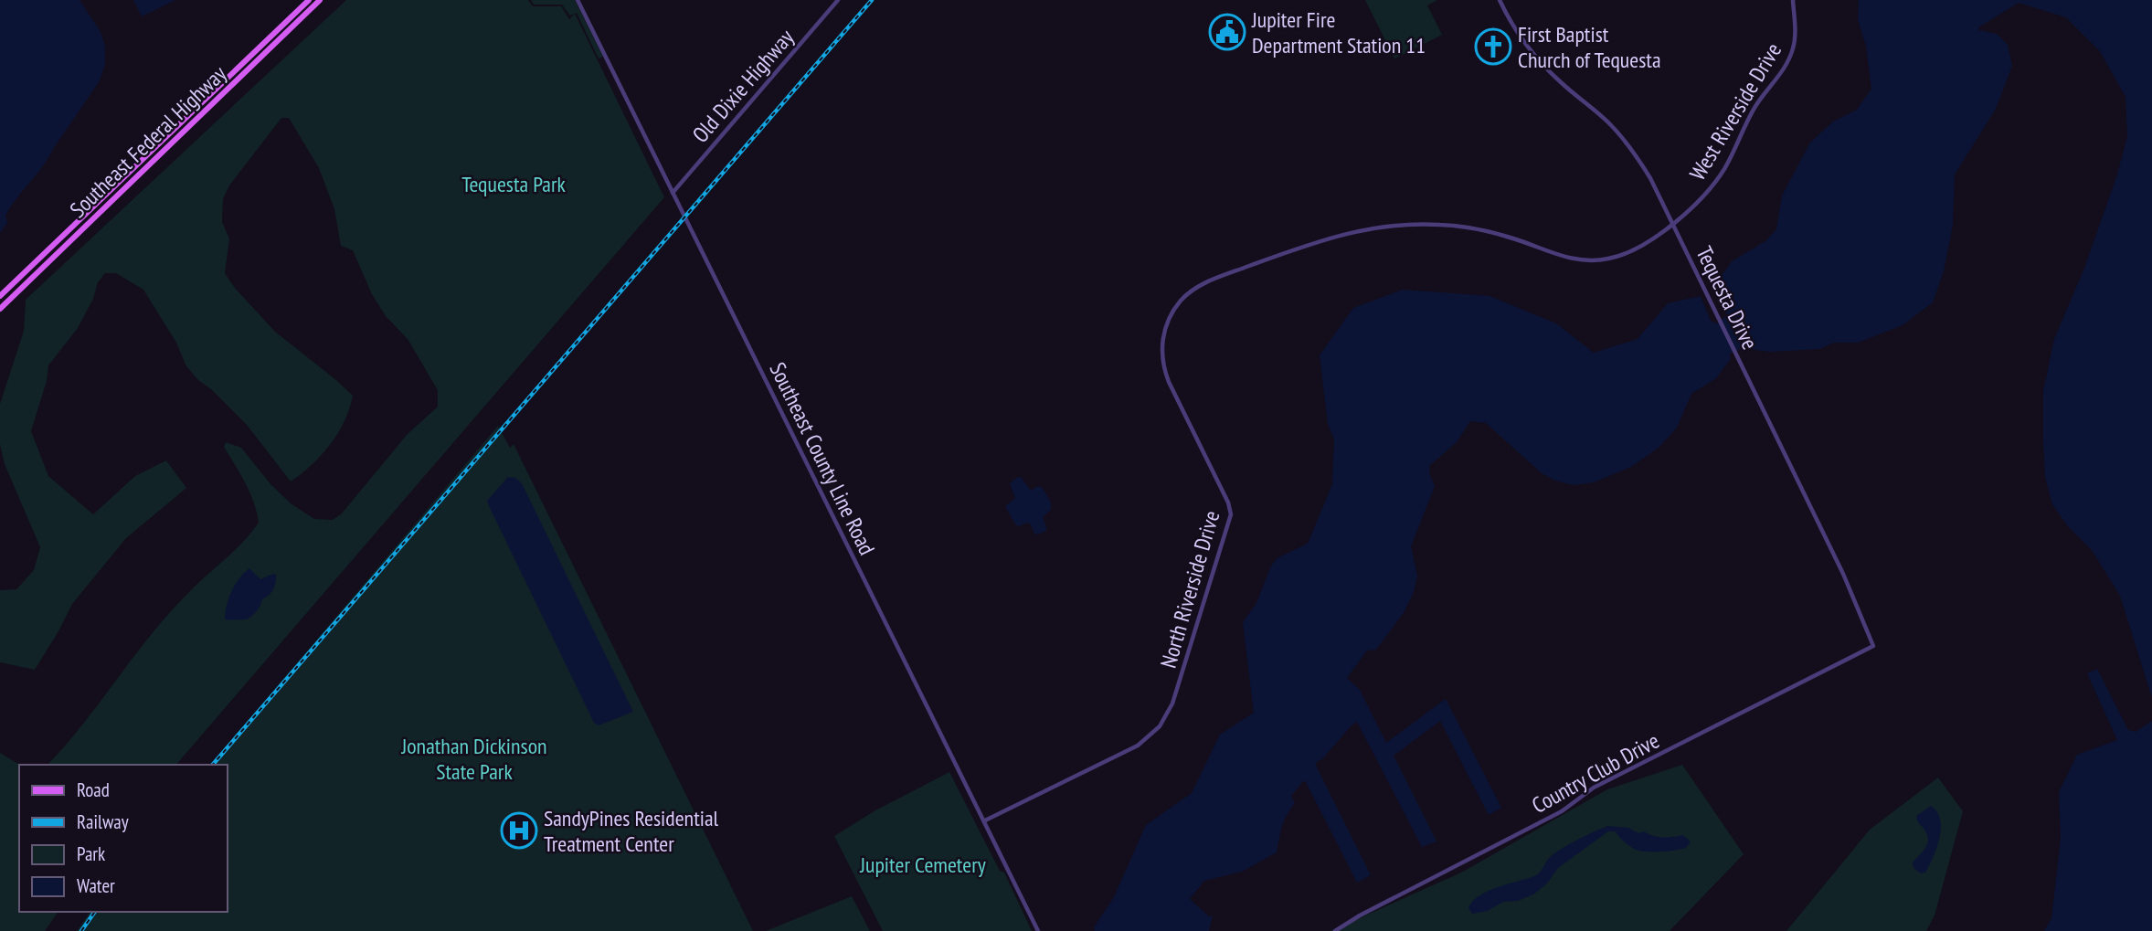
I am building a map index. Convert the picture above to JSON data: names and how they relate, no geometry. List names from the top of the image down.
{
  "streets": {
    "main road": ["Southeast Federal Highway"],
    "street": [
      "Old Dixie Highway",
      "West Riverside Drive",
      "Tequesta Drive",
      "Southeast County Line Road",
      "North Riverside Drive",
      "Country Club Drive"
    ]
  },
  "crossings": [
    ["Old Dixie Highway", "Southeast County Line Road"],
    ["West Riverside Drive", "Tequesta Drive"],
    ["West Riverside Drive", "North Riverside Drive"],
    ["Tequesta Drive", "Country Club Drive"],
    ["Southeast County Line Road", "North Riverside Drive"]
  ],
  "parks": ["Tequesta Park", "Jonathan Dickinson State Park", "Jupiter Cemetery"],
  "places": {
    "public building": ["Jupiter Fire Department Station 11"],
    "church": ["First Baptist Church of Tequesta"],
    "hospital": ["SandyPines Residential Treatment Center"]
  },
  "legend": [
    "Road",
    "Railway",
    "Park",
    "Water"
  ]
}
